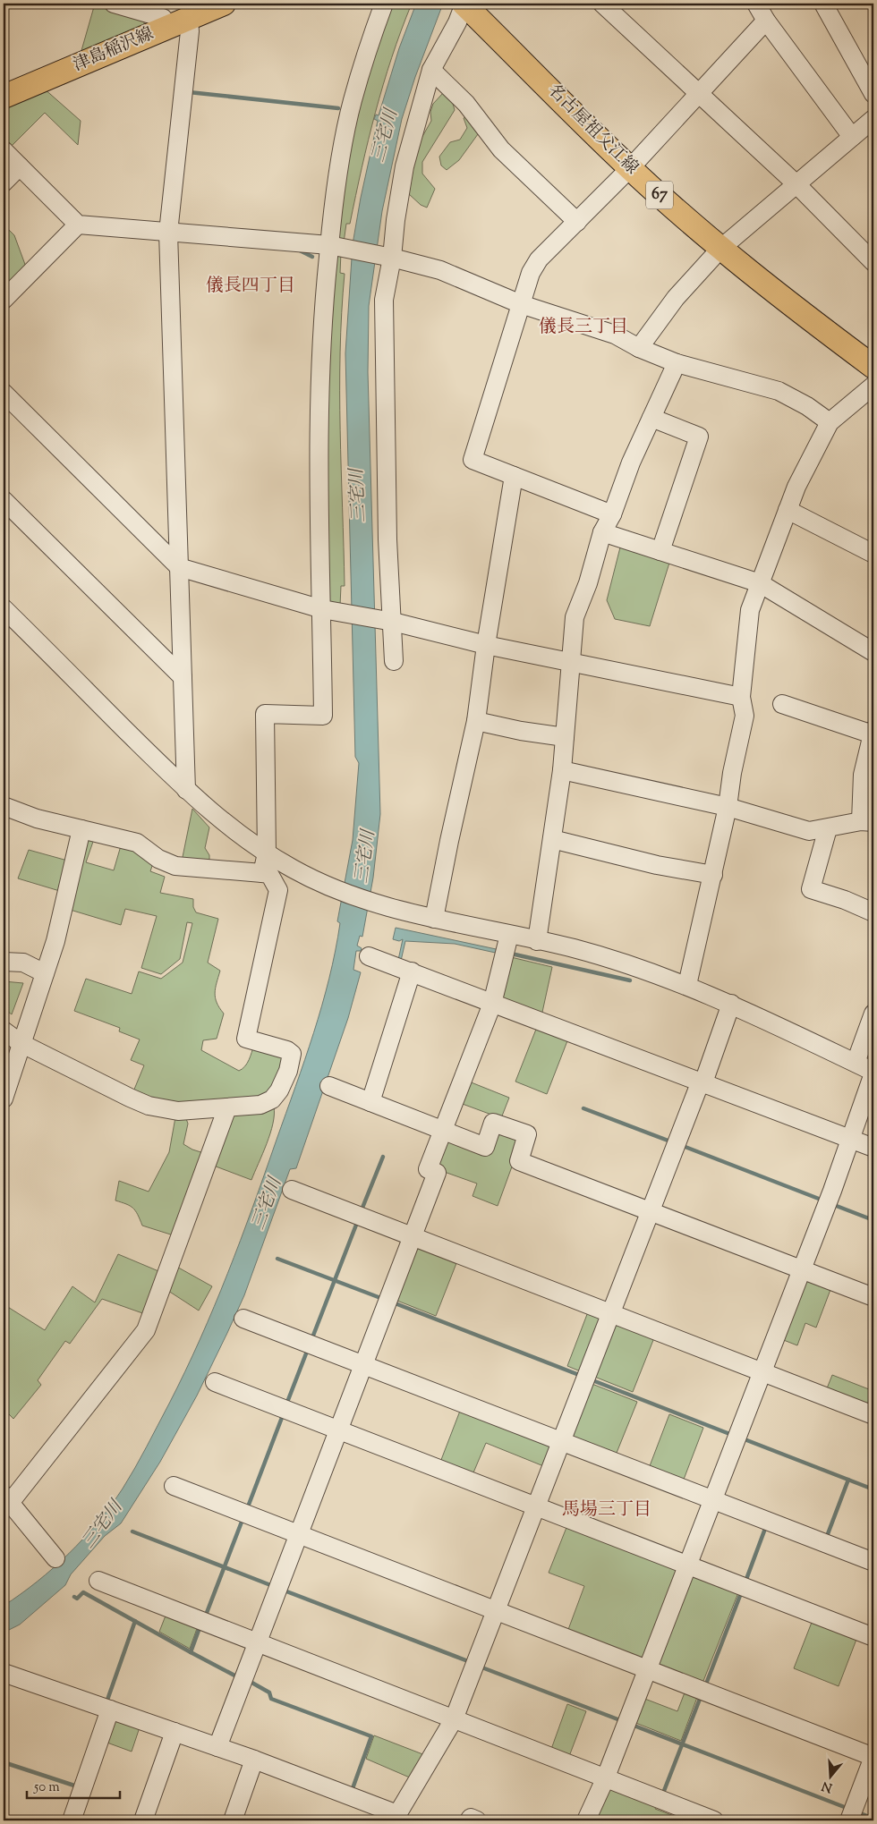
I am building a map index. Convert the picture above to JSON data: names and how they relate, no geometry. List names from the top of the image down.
{
  "streets": {
    "main road": ["津島稲沢線", "名古屋祖父江線", "67"]
  },
  "districts": ["儀長四丁目", "儀長三丁目", "馬場三丁目"],
  "water": ["三宅川"],
  "scale_bar": "50 m",
  "north": "bottom"
}
